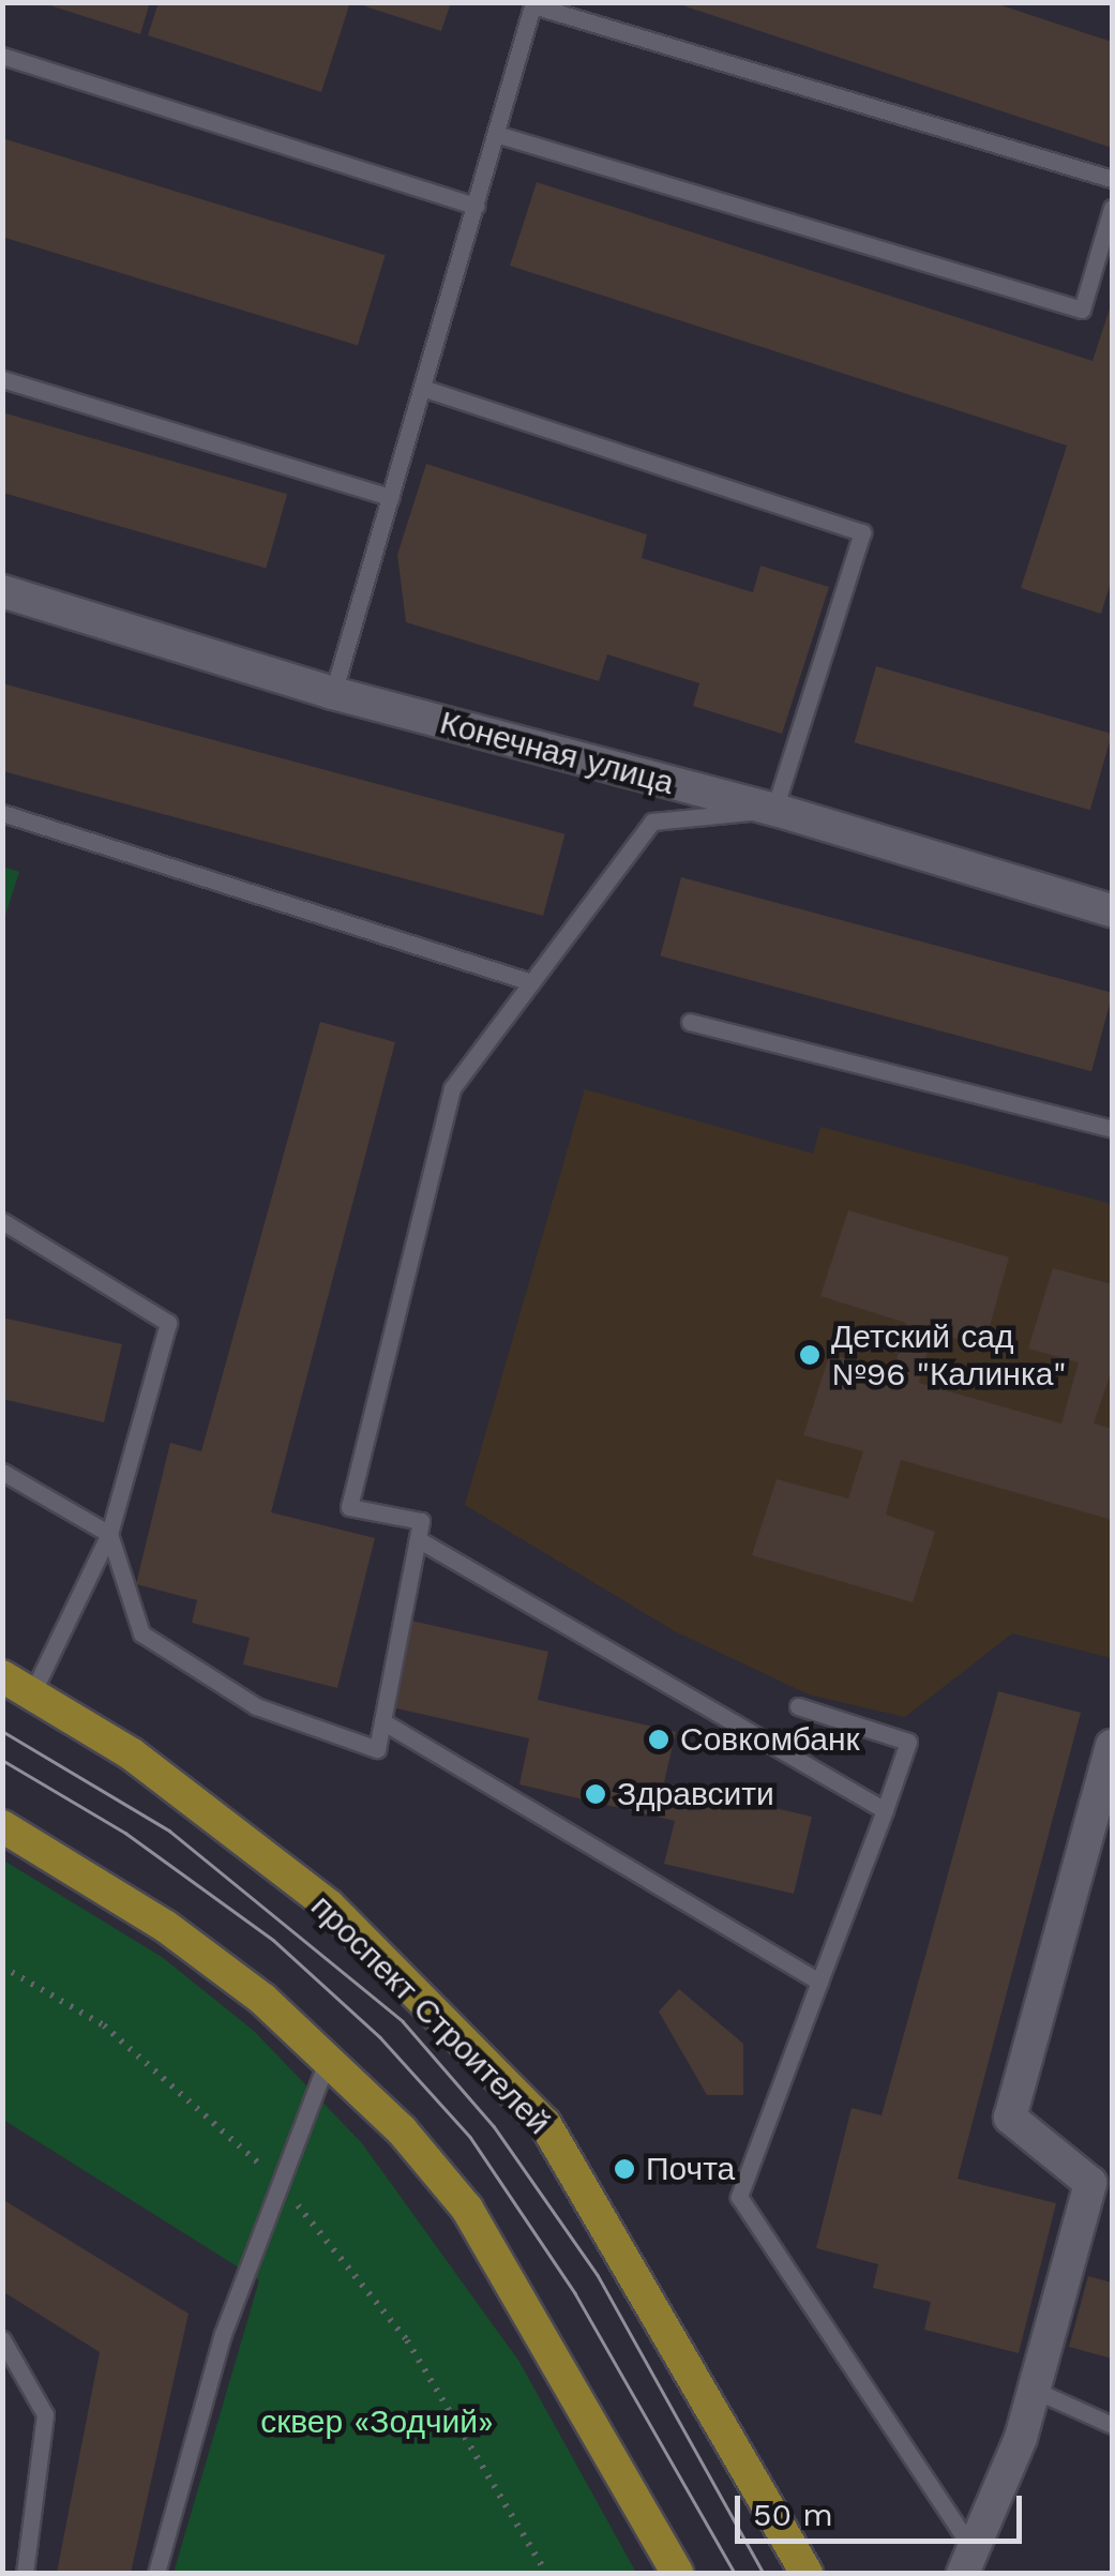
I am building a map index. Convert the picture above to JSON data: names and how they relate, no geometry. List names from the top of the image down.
{
  "streets": {
    "main road": ["проспект Строителей"],
    "street": ["Конечная улица"]
  },
  "parks": ["сквер «Зодчий»"],
  "places": [
    "Детский сад №96 \"Калинка\"",
    "Совкомбанк",
    "Здравсити",
    "Почта"
  ],
  "scale_bar": "50 m"
}
